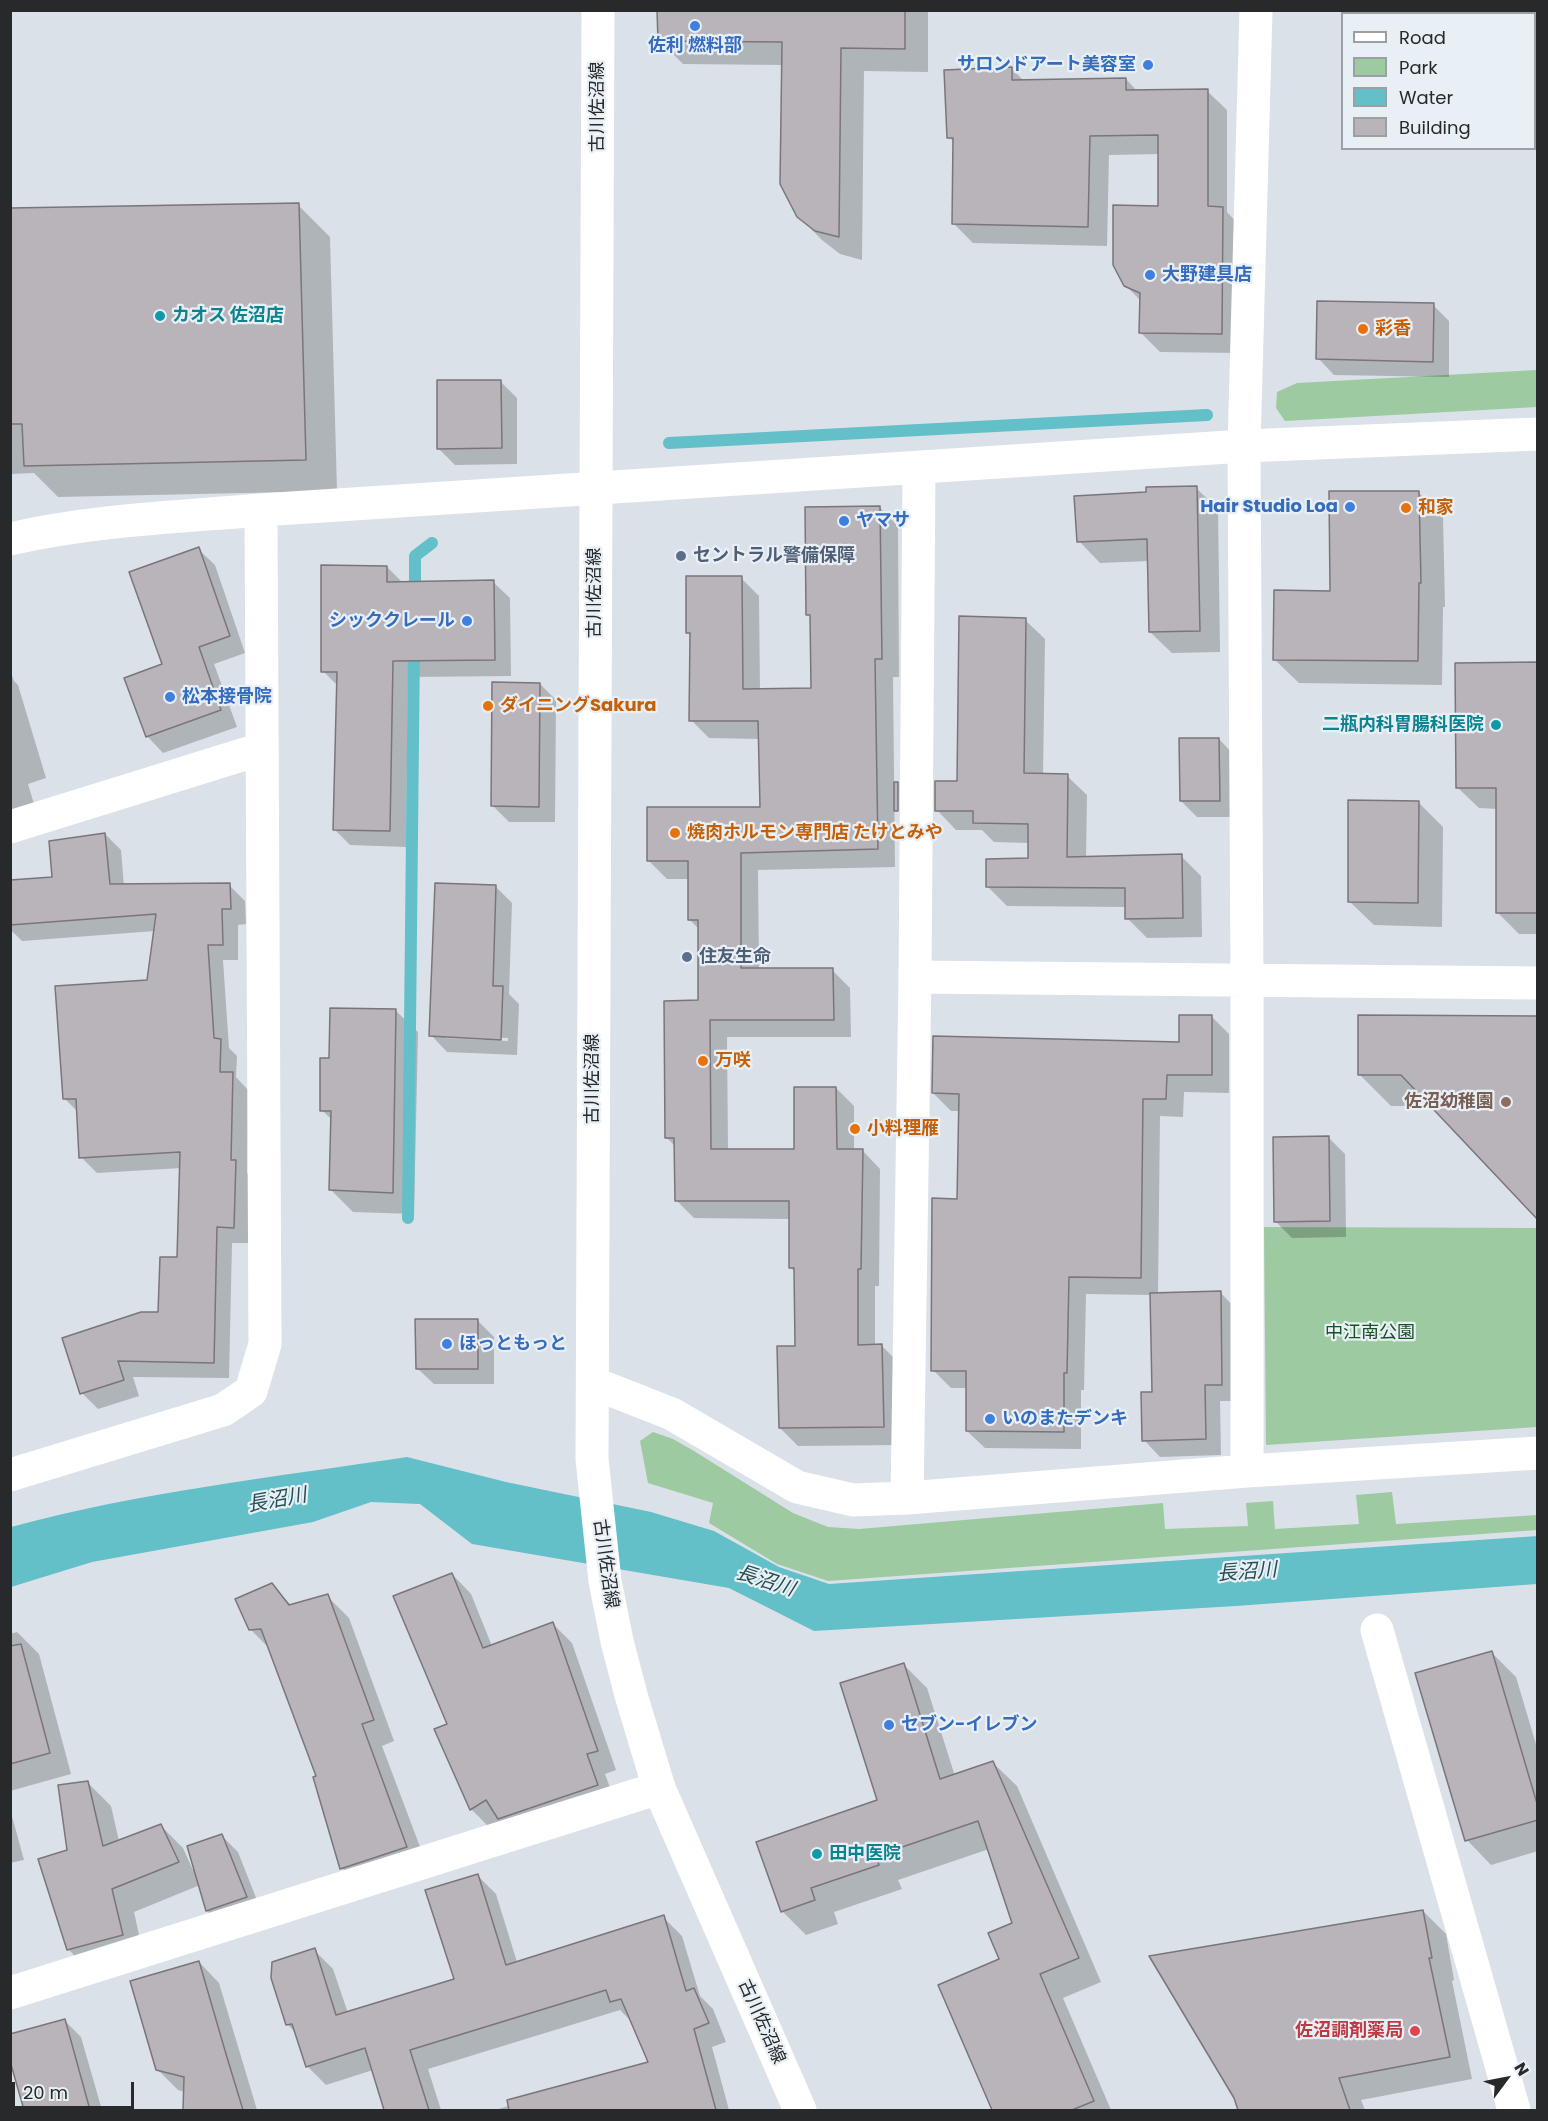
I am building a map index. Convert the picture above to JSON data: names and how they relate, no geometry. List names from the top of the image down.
{
  "streets": {
    "street": ["古川佐沼線"]
  },
  "water": ["長沼川"],
  "parks": ["中江南公園"],
  "places": [
    "佐利 燃料部",
    "サロンドアート美容室",
    "大野建具店",
    "カオス 佐沼店",
    "彩香",
    "Hair Studio Loa",
    "和家",
    "ヤマサ",
    "セントラル警備保障",
    "シッククレール",
    "松本接骨院",
    "ダイニングSakura",
    "二瓶内科胃腸科医院",
    "焼肉ホルモン専門店 たけとみや",
    "住友生命",
    "万咲",
    "佐沼幼稚園",
    "小料理雁",
    "ほっともっと",
    "いのまたデンキ",
    "セブン-イレブン",
    "田中医院",
    "佐沼調剤薬局"
  ],
  "legend": [
    "Road",
    "Park",
    "Water",
    "Building"
  ],
  "scale_bar": "20 m",
  "north": "top right"
}
